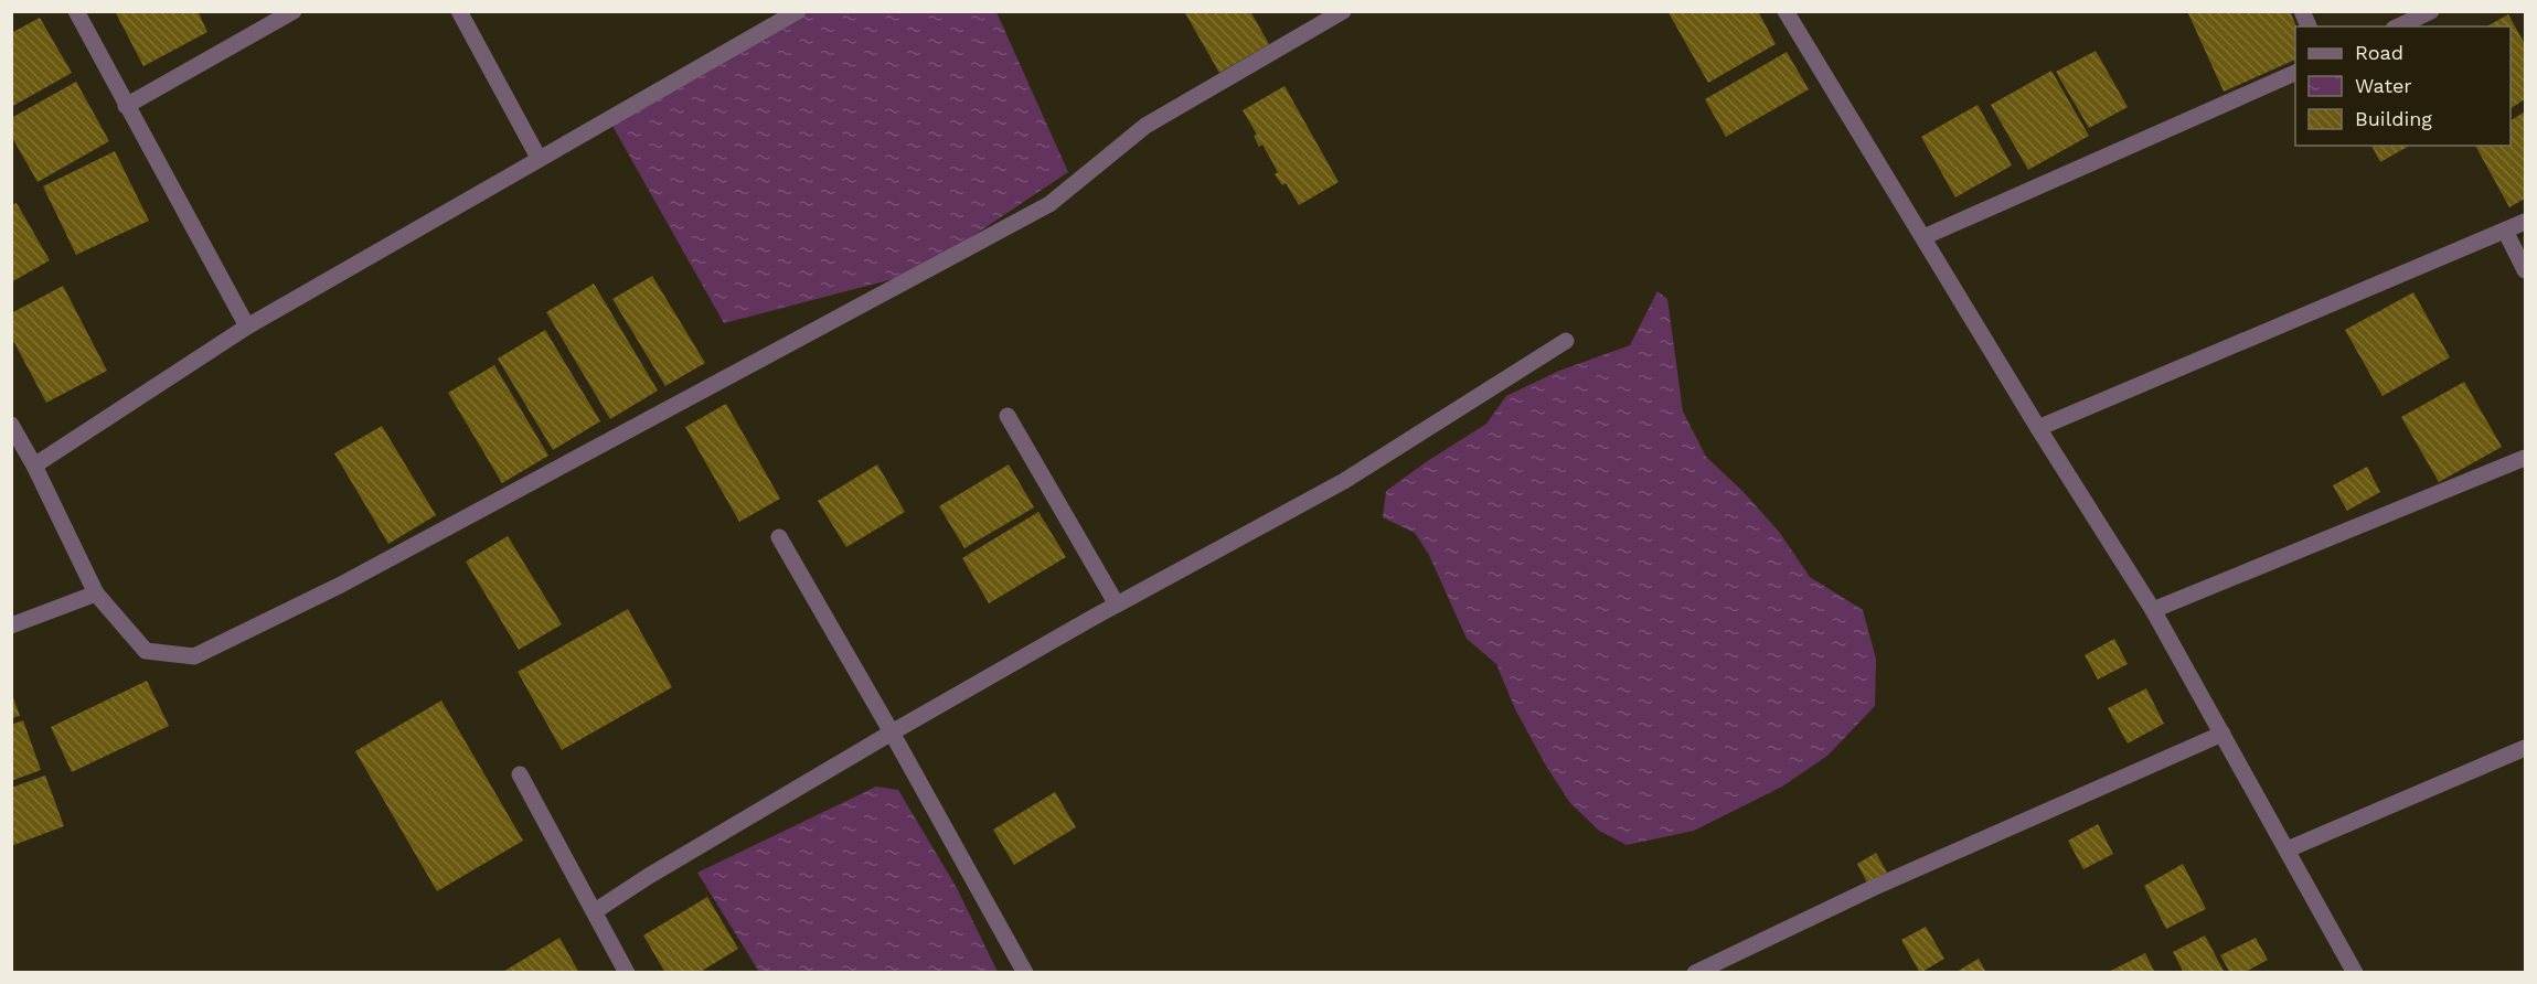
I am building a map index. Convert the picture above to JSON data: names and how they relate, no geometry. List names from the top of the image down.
{
  "legend": ["Road", "Water", "Building"]
}
